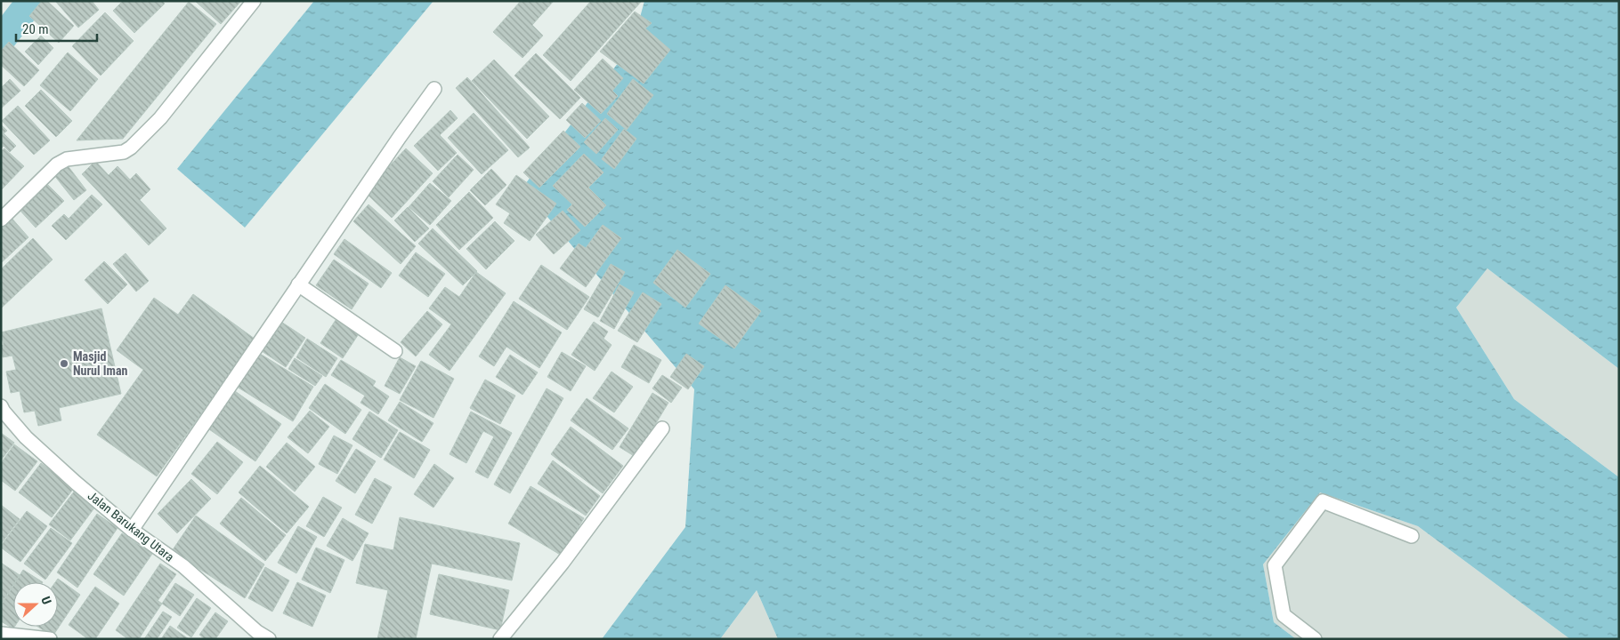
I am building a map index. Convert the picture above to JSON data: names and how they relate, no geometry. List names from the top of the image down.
{
  "streets": {
    "street": ["Jalan Barukang Utara"]
  },
  "places": ["Masjid Nurul Iman"],
  "scale_bar": "20 m",
  "north": "right"
}
